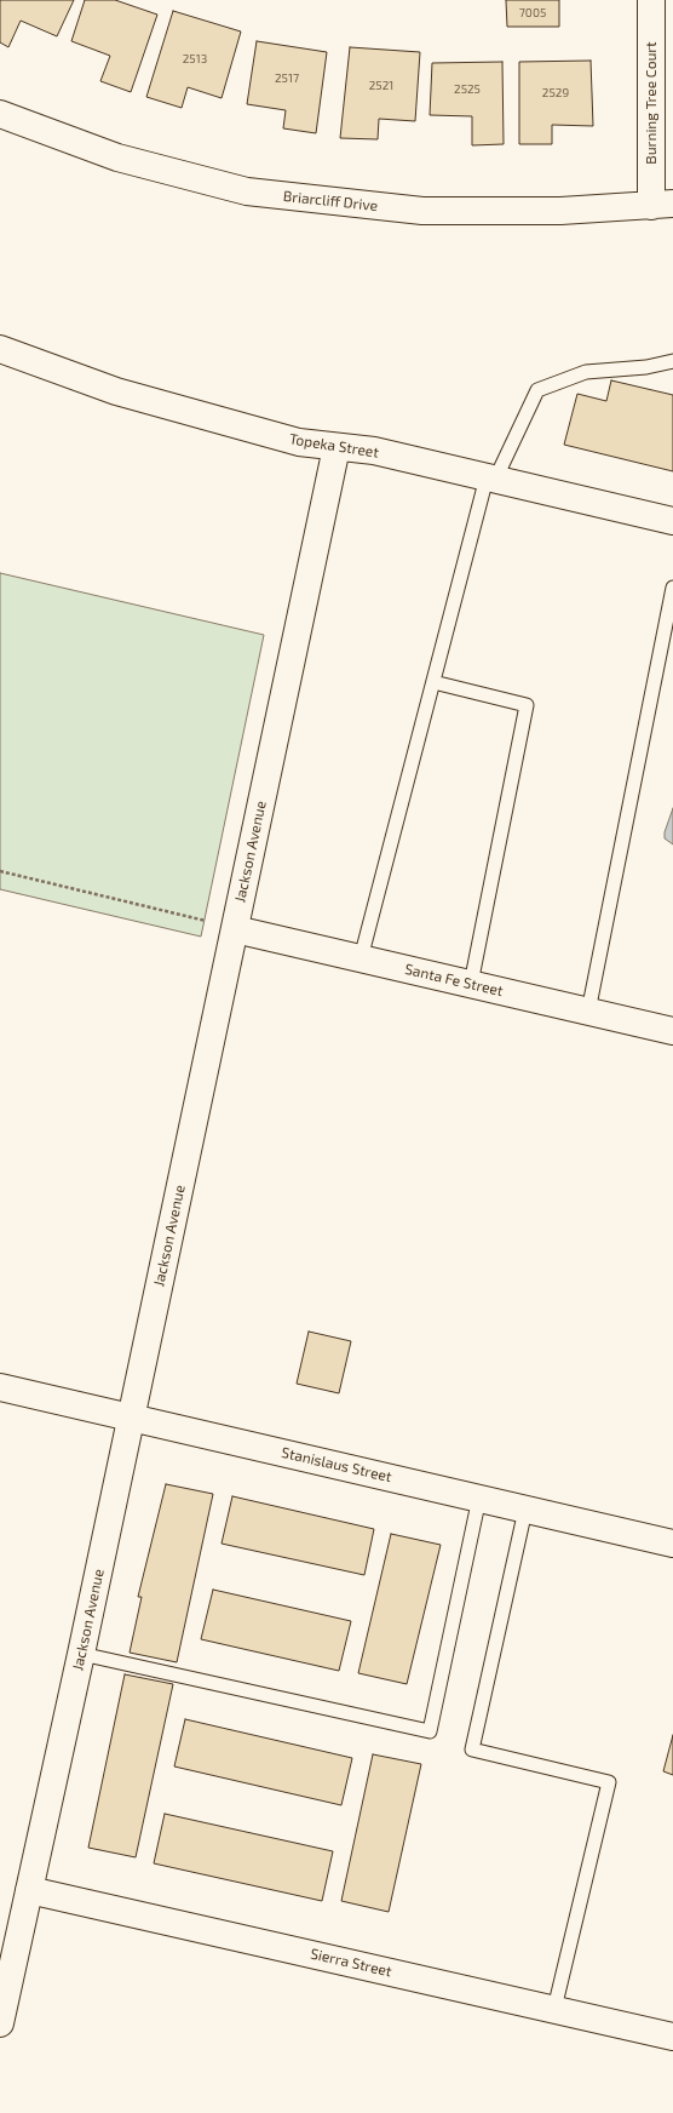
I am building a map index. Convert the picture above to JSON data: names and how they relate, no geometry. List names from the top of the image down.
{
  "streets": {
    "street": [
      "Burning Tree Court",
      "Briarcliff Drive",
      "Topeka Street",
      "Jackson Avenue",
      "Santa Fe Street",
      "Stanislaus Street",
      "Sierra Street"
    ]
  },
  "crossings": [
    ["Burning Tree Court", "Briarcliff Drive"],
    ["Topeka Street", "Jackson Avenue"],
    ["Jackson Avenue", "Santa Fe Street"],
    ["Jackson Avenue", "Stanislaus Street"],
    ["Jackson Avenue", "Sierra Street"]
  ],
  "house_numbers": [
    "7005",
    "2513",
    "2517",
    "2521",
    "2525",
    "2529"
  ]
}
